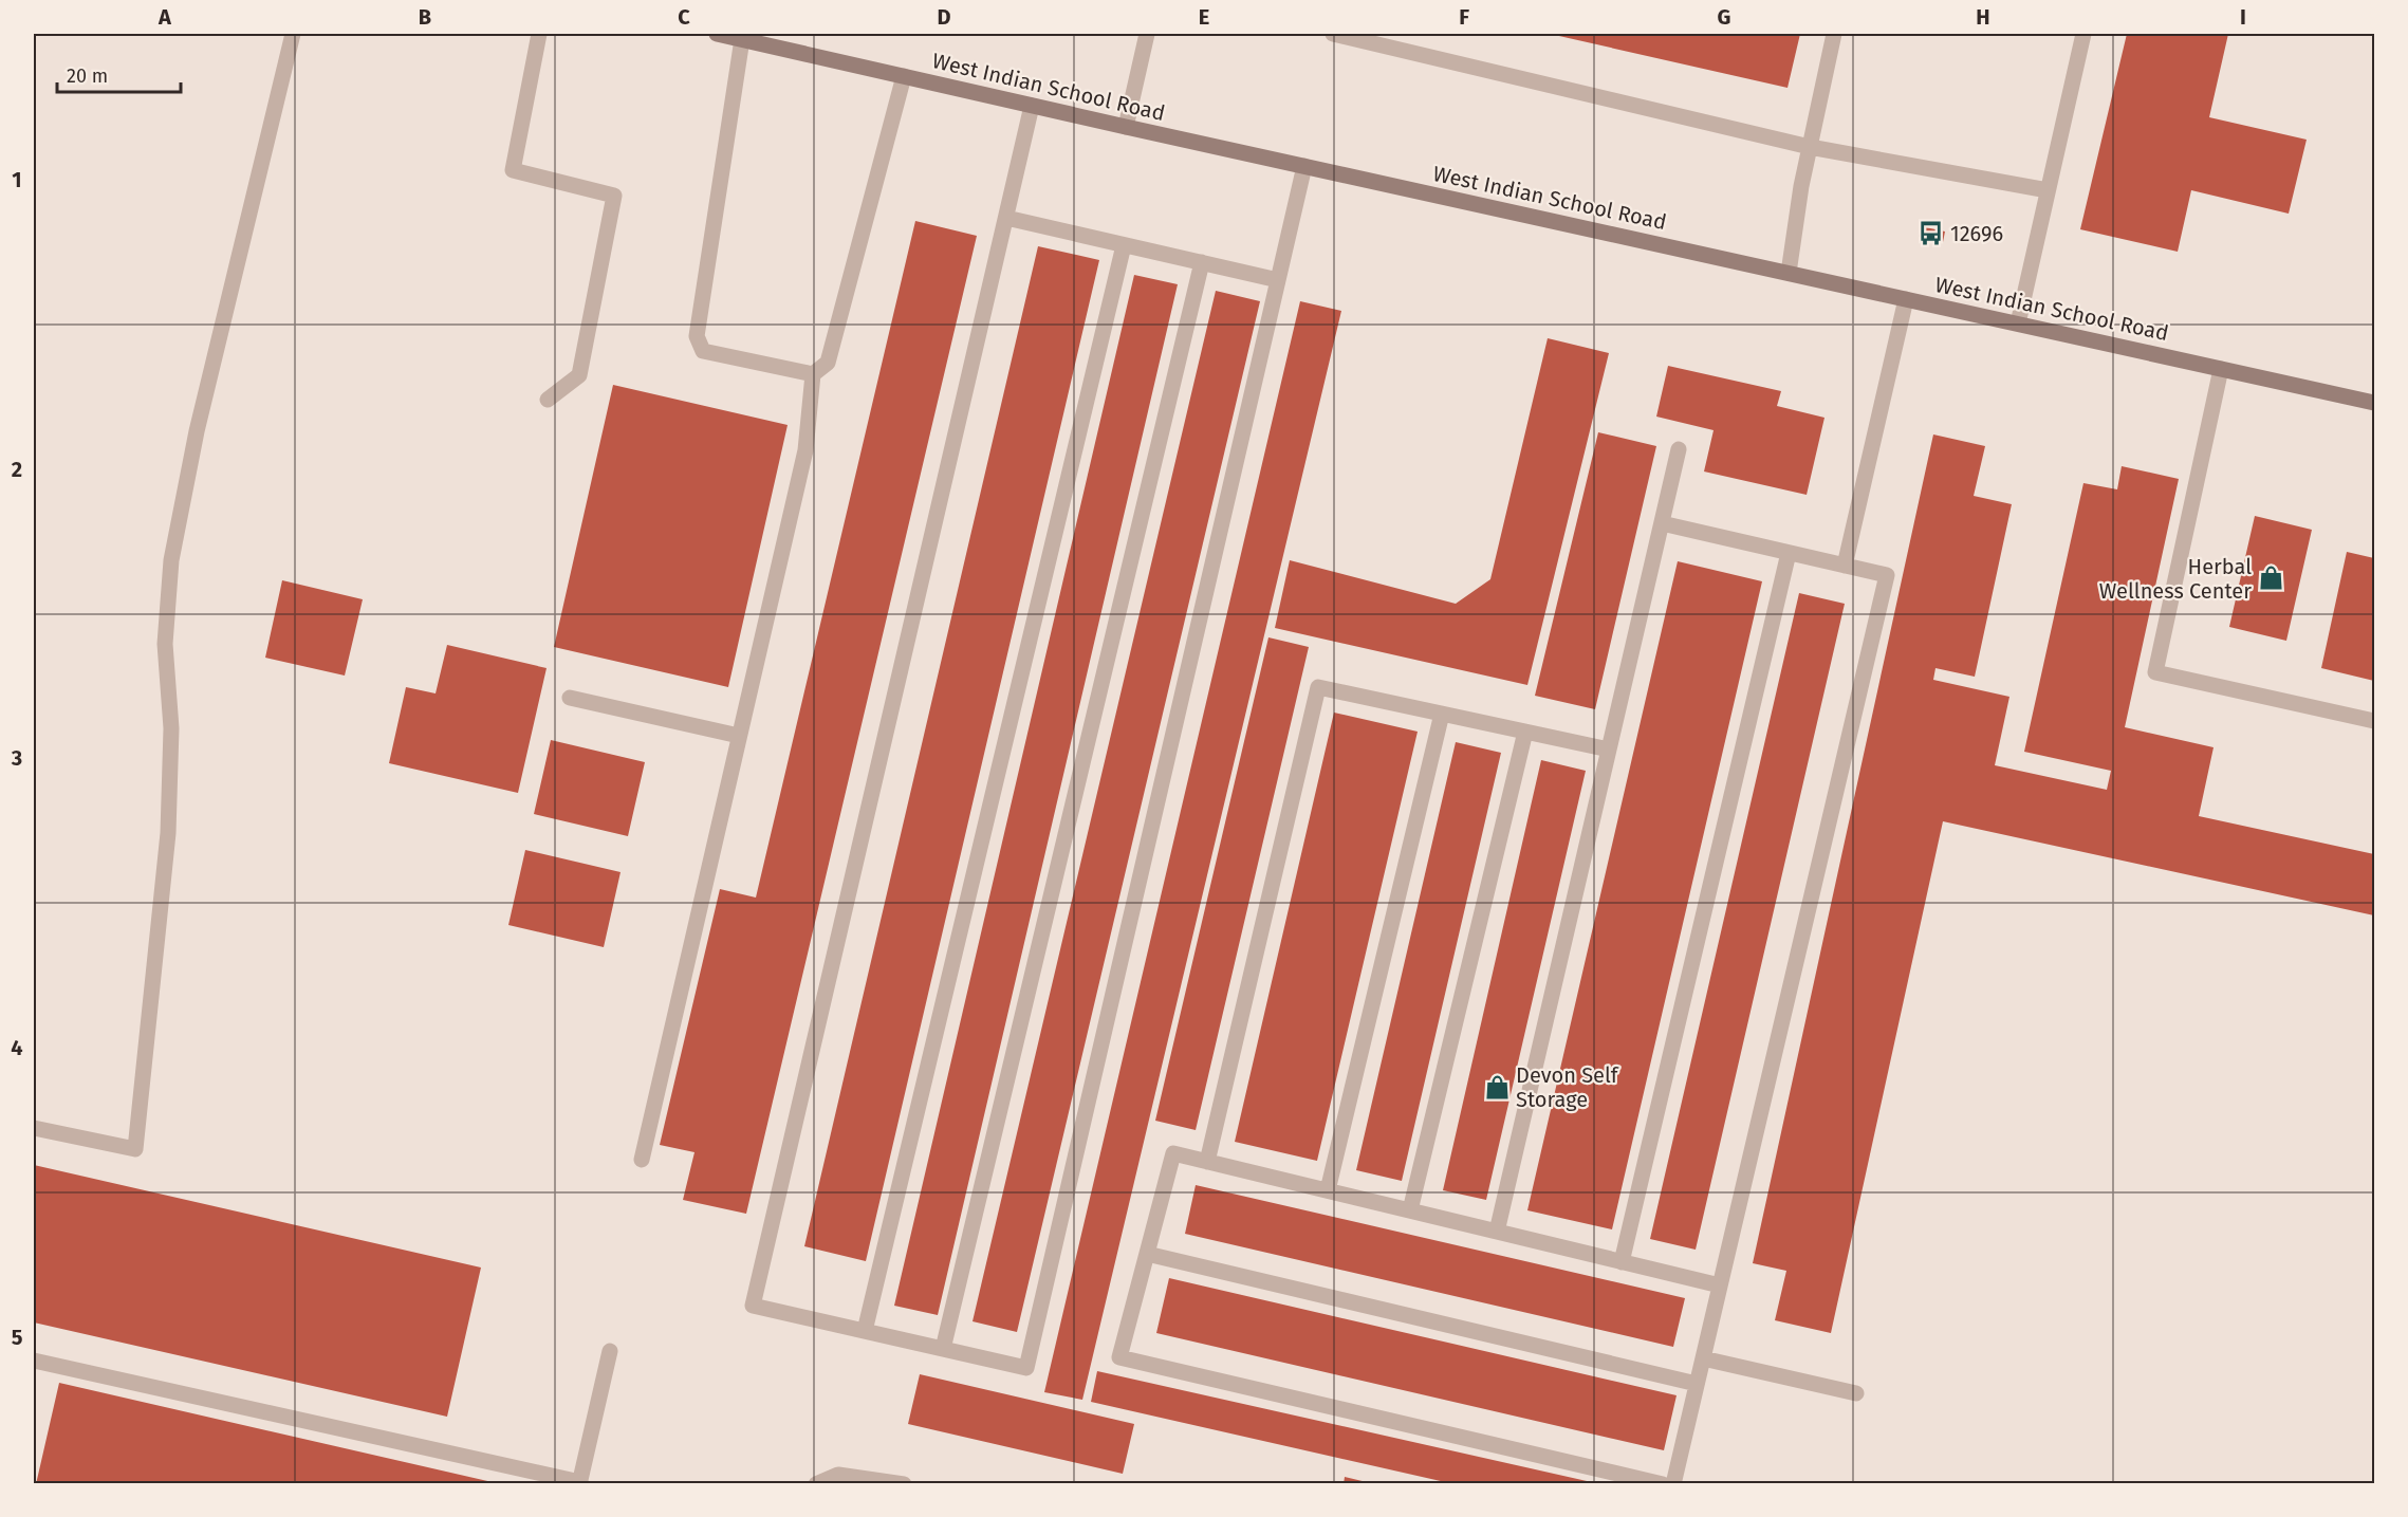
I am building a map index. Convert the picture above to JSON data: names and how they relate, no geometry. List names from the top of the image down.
{
  "streets": {
    "main road": ["West Indian School Road"]
  },
  "places": {
    "bus stop": ["12696"],
    "shop": ["Herbal Wellness Center", "Devon Self Storage"]
  },
  "scale_bar": "20 m",
  "grid": {
    "columns": [
      "A",
      "B",
      "C",
      "D",
      "E",
      "F",
      "G",
      "H",
      "I"
    ],
    "rows": [
      "1",
      "2",
      "3",
      "4",
      "5"
    ]
  }
}
